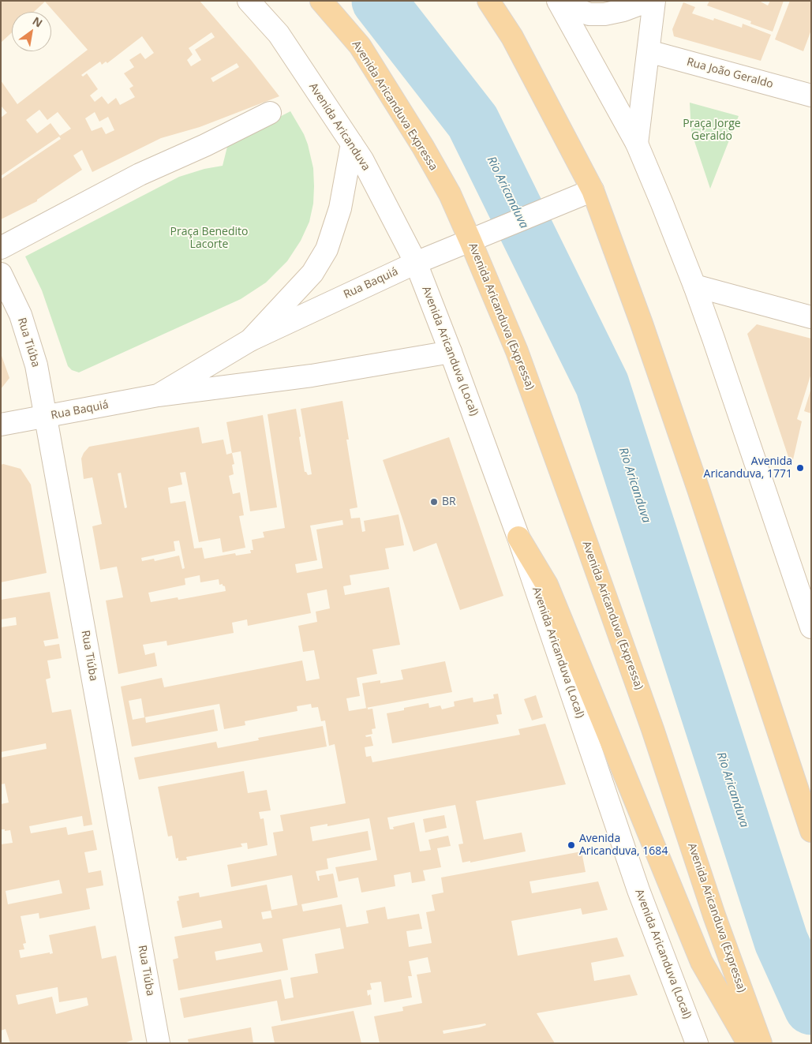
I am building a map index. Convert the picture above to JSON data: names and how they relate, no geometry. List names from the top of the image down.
{
  "streets": {
    "highway": ["Avenida Aricanduva Expressa", "Avenida Aricanduva (Expressa)"],
    "street": [
      "Rua João Geraldo",
      "Avenida Aricanduva",
      "Rua Baquiá",
      "Rua Tiúba",
      "Avenida Aricanduva (Local)"
    ]
  },
  "crossings": [
    ["Avenida Aricanduva Expressa", "Avenida Aricanduva (Expressa)"],
    ["Avenida Aricanduva", "Rua Baquiá"],
    ["Avenida Aricanduva", "Avenida Aricanduva (Local)"],
    ["Rua Baquiá", "Avenida Aricanduva (Expressa)"],
    ["Rua Baquiá", "Rua Tiúba"],
    ["Rua Baquiá", "Avenida Aricanduva (Local)"]
  ],
  "water": ["Rio Aricanduva"],
  "parks": ["Praça Jorge Geraldo", "Praça Benedito Lacorte"],
  "places": ["Avenida Aricanduva, 1771", "BR", "Avenida Aricanduva, 1684"],
  "north": "top right"
}
